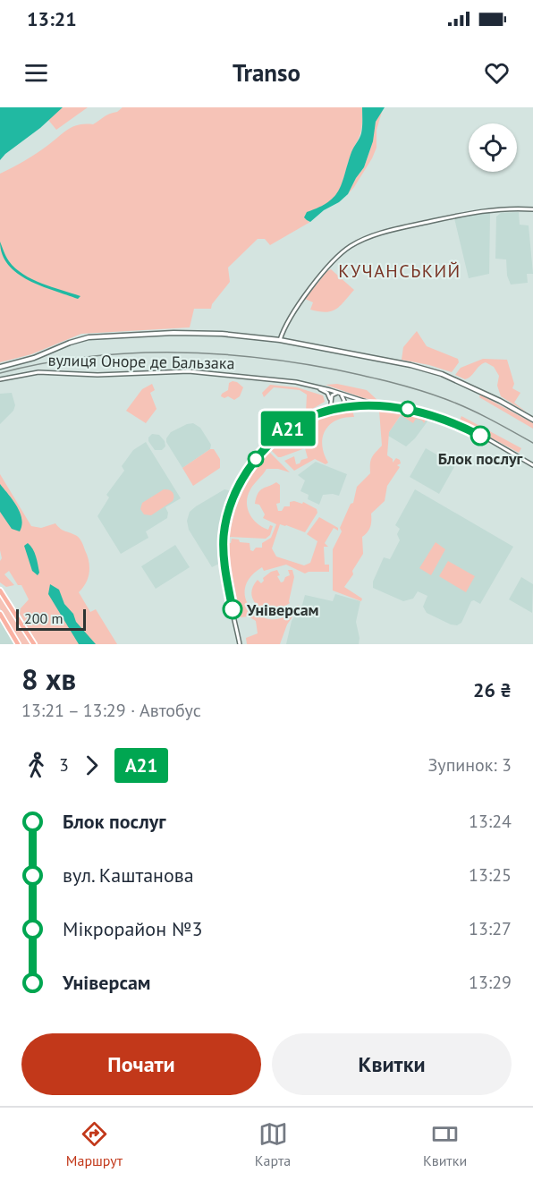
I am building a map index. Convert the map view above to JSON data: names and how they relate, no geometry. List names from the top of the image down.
{
  "streets": {
    "main road": ["вулиця Оноре де Бальзака"]
  },
  "districts": ["КУЧАНСЬКИЙ"],
  "places": ["Блок послуг", "Універсам"],
  "lines": ["bus line А21"],
  "scale_bar": "200 m",
  "page": {
    "status": "13:21",
    "header": "Transo",
    "on_map": "А21",
    "scale": "200 m",
    "heading": ["8 хв", "13:21 – 13:29 · Автобус", "26 ₴"],
    "legs": ["3", "А21", "Зупинок: 3"],
    "list": [
      {
        "name": "Блок послуг",
        "value": "13:24"
      },
      {
        "name": "вул. Каштанова",
        "value": "13:25"
      },
      {
        "name": "Мікрорайон №3",
        "value": "13:27"
      },
      {
        "name": "Універсам",
        "value": "13:29"
      }
    ],
    "buttons": ["Почати", "Квитки"],
    "tabs": ["Маршрут", "Карта", "Квитки"]
  }
}
